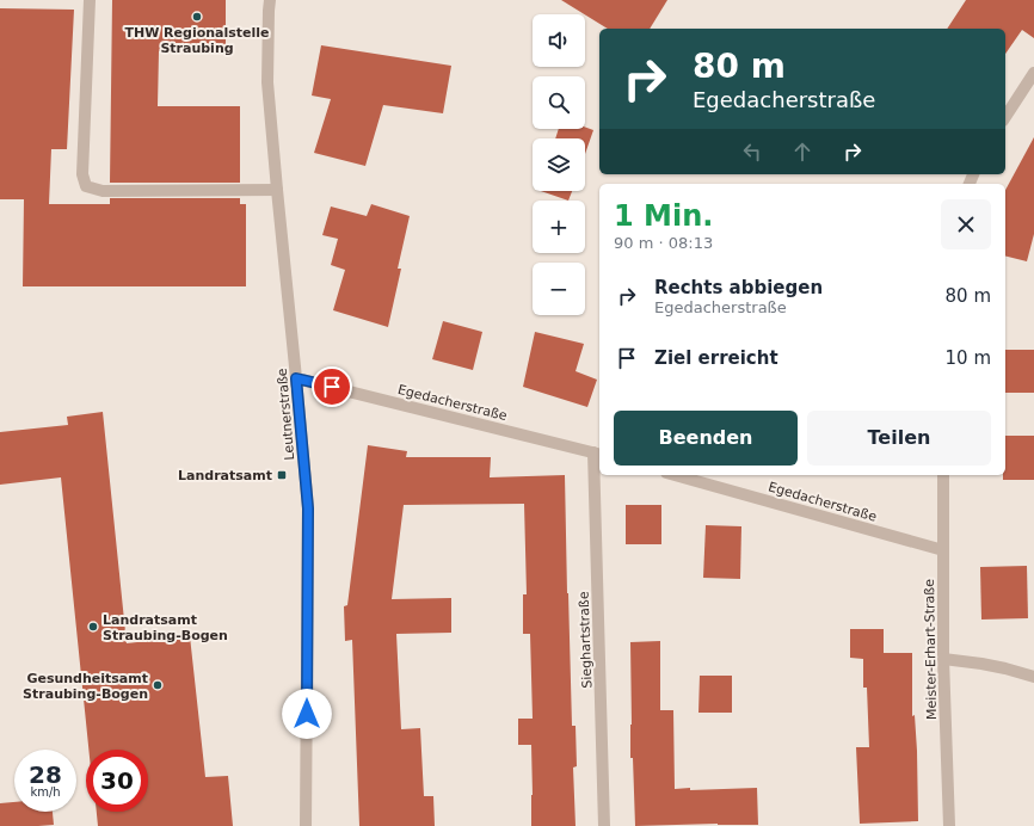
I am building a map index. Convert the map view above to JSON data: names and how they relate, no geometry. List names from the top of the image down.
{
  "streets": {
    "street": [
      "Egedacherstraße",
      "Leutnerstraße",
      "Sieghartstraße",
      "Meister-Erhart-Straße"
    ]
  },
  "crossings": [
    ["Egedacherstraße", "Leutnerstraße"],
    ["Egedacherstraße", "Sieghartstraße"],
    ["Egedacherstraße", "Meister-Erhart-Straße"]
  ],
  "places": {
    "other": ["THW Regionalstelle Straubing", "Landratsamt Straubing-Bogen", "Gesundheitsamt Straubing-Bogen"],
    "transit": ["Landratsamt"]
  },
  "page": {
    "map_buttons": ["+", "−"],
    "turn": ["80 m", "Egedacherstraße"],
    "heading": ["1 Min.", "90 m · 08:13"],
    "list": [
      {
        "name": "Rechts abbiegen",
        "note": "Egedacherstraße",
        "value": "80 m"
      },
      {
        "name": "Ziel erreicht",
        "value": "10 m"
      }
    ],
    "buttons": ["Beenden", "Teilen"],
    "speed": "28 km/h",
    "limit": "30"
  }
}
